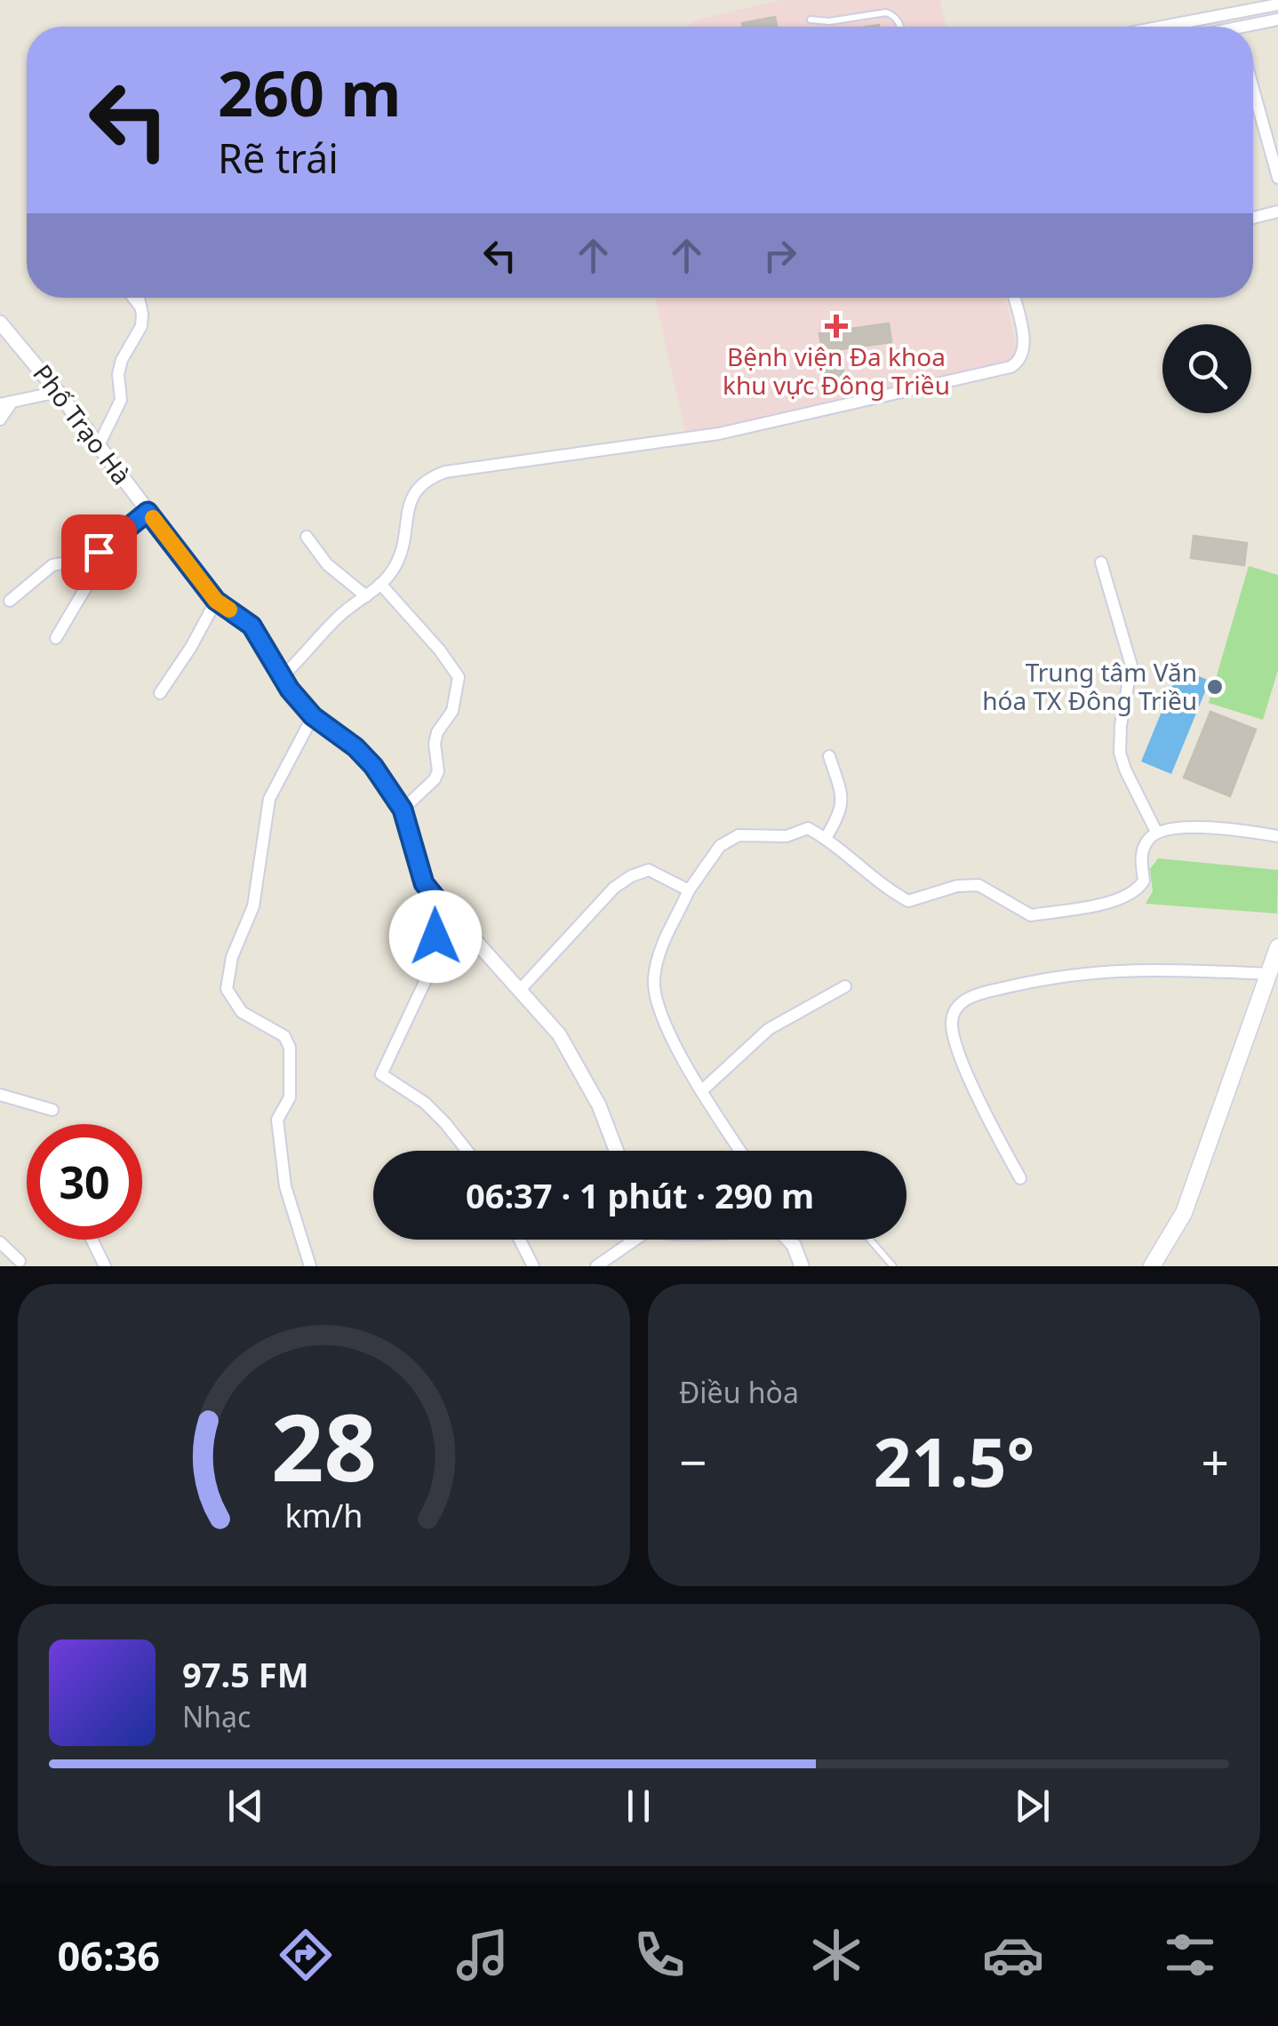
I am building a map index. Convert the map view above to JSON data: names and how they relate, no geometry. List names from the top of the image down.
{
  "streets": {
    "street": ["Phố Trạo Hà"]
  },
  "places": {
    "health": ["Bệnh viện Đa khoa khu vực Đông Triều"],
    "other": ["Trung tâm Văn hóa TX Đông Triều"]
  },
  "page": {
    "turn": ["260 m", "Rẽ trái"],
    "limit": "30",
    "trip": "06:37 · 1 phút · 290 m",
    "tile": "Điều hòa",
    "heat": ["−", "21.5°", "+"],
    "song": ["97.5 FM", "Nhạc"],
    "tabs": "06:36",
    "gauge": ["28", "km/h"]
  }
}
